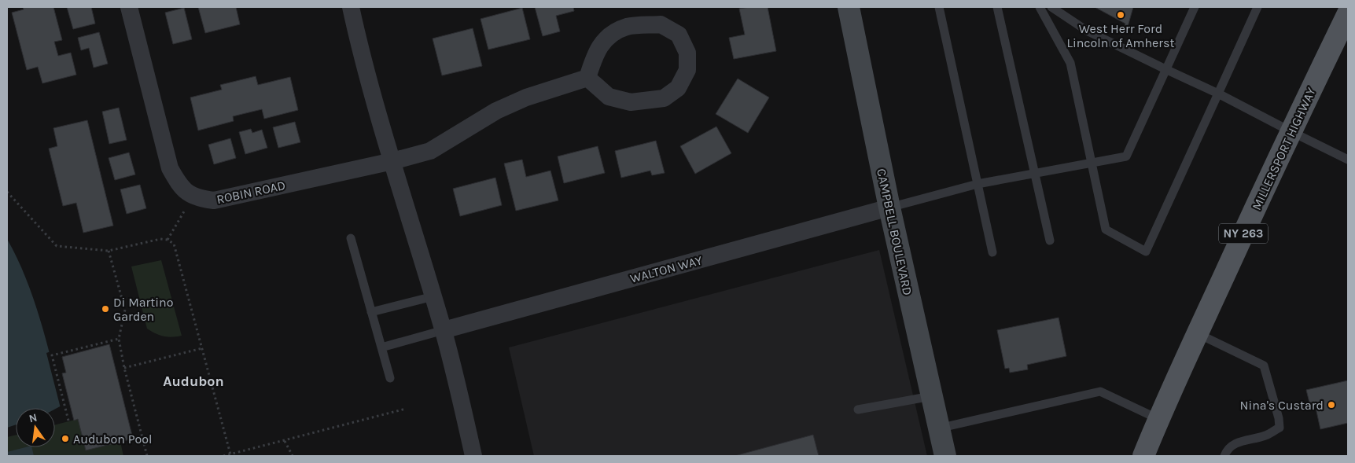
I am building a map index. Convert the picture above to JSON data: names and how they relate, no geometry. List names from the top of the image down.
{
  "streets": {
    "main road": ["MILLERSPORT HIGHWAY", "CAMPBELL BOULEVARD", "NY 263"],
    "street": ["ROBIN ROAD", "WALTON WAY"]
  },
  "crossings": [
    ["CAMPBELL BOULEVARD", "WALTON WAY"]
  ],
  "districts": ["Audubon"],
  "places": [
    "West Herr Ford Lincoln of Amherst",
    "Di Martino Garden",
    "Nina's Custard",
    "Audubon Pool"
  ],
  "north": "top"
}
